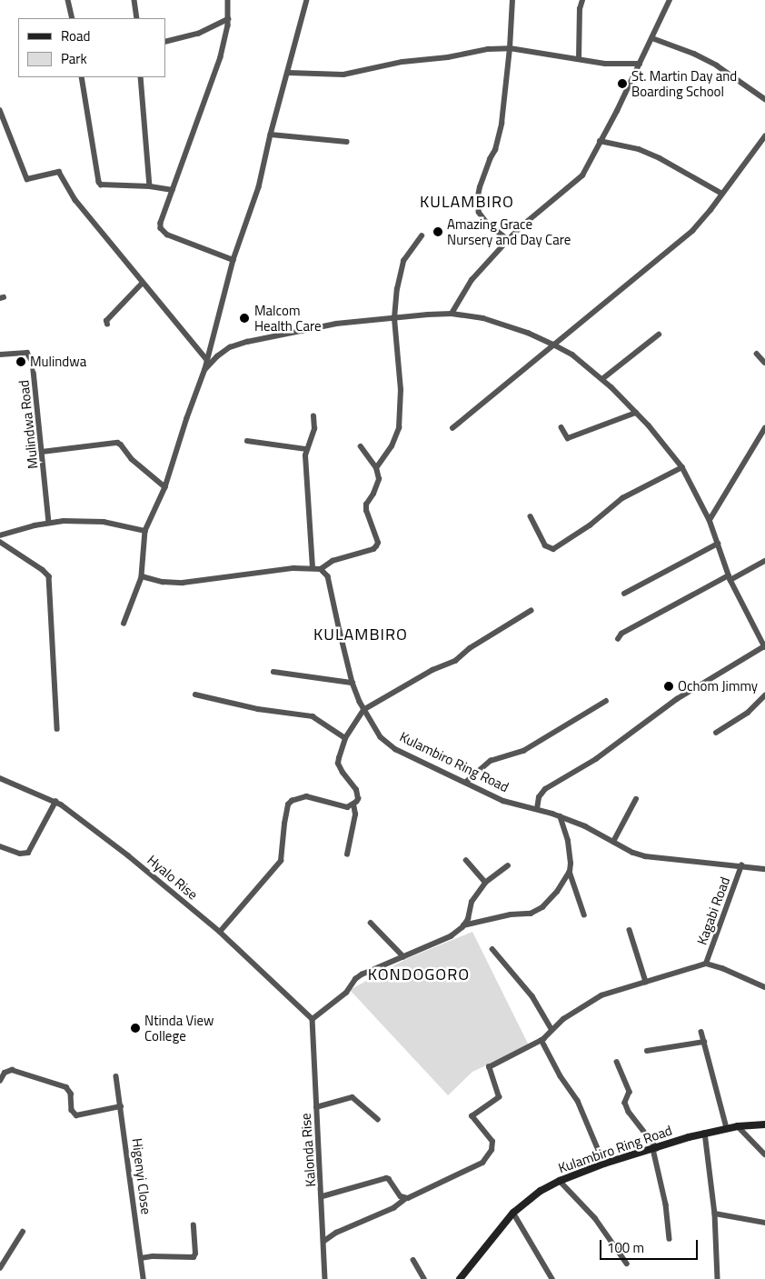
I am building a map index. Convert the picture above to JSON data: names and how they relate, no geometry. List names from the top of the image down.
{
  "streets": {
    "street": [
      "Mulindwa Road",
      "Kulambiro Ring Road",
      "Hyalo Rise",
      "Kagabi Road",
      "Kalonda Rise",
      "Higenyi Close"
    ]
  },
  "crossings": [
    ["Kulambiro Ring Road", "Kagabi Road"],
    ["Hyalo Rise", "Kalonda Rise"]
  ],
  "districts": ["KULAMBIRO", "KULAMBIRO", "KONDOGORO"],
  "places": [
    "St. Martin Day and Boarding School",
    "Amazing Grace Nursery and Day Care",
    "Malcom Health Care",
    "Mulindwa",
    "Ochom Jimmy",
    "Ntinda View College"
  ],
  "legend": ["Road", "Park"],
  "scale_bar": "100 m"
}
